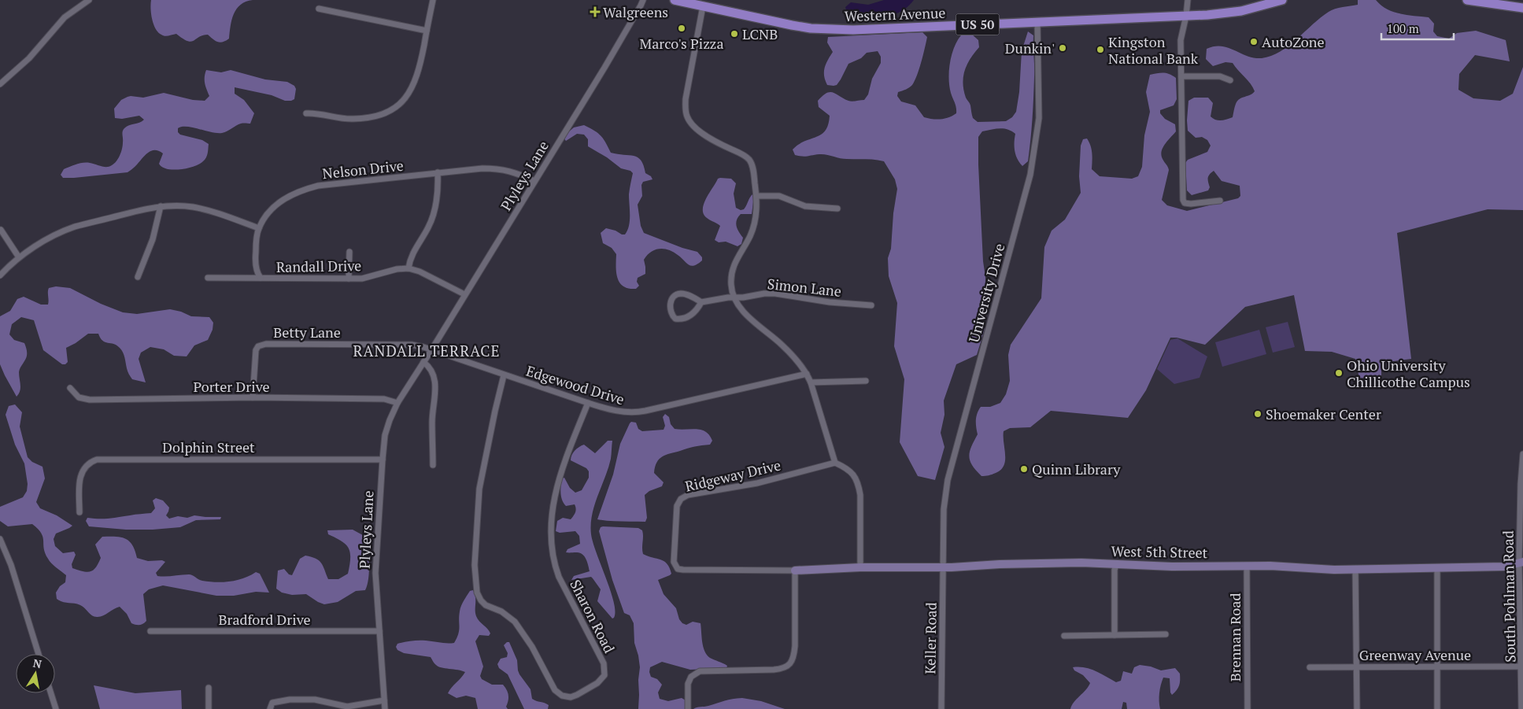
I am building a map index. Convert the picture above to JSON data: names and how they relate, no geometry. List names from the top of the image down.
{
  "streets": {
    "main road": ["Western Avenue", "US 50"],
    "street": [
      "Nelson Drive",
      "Plyleys Lane",
      "Randall Drive",
      "Simon Lane",
      "University Drive",
      "Betty Lane",
      "Edgewood Drive",
      "Porter Drive",
      "Dolphin Street",
      "Ridgeway Drive",
      "West 5th Street",
      "South Pohlman Road",
      "Sharon Road",
      "Bradford Drive",
      "Brennan Road",
      "Keller Road",
      "Greenway Avenue"
    ]
  },
  "crossings": [
    ["Western Avenue", "University Drive"],
    ["Nelson Drive", "Plyleys Lane"],
    ["Nelson Drive", "Randall Drive"],
    ["Plyleys Lane", "Randall Drive"],
    ["Plyleys Lane", "Betty Lane"],
    ["Plyleys Lane", "Edgewood Drive"],
    ["Plyleys Lane", "Porter Drive"],
    ["Plyleys Lane", "Dolphin Street"],
    ["Plyleys Lane", "Bradford Drive"],
    ["University Drive", "West 5th Street"],
    ["University Drive", "Keller Road"],
    ["Betty Lane", "Edgewood Drive"],
    ["Betty Lane", "Porter Drive"],
    ["Edgewood Drive", "Sharon Road"],
    ["Ridgeway Drive", "West 5th Street"],
    ["West 5th Street", "South Pohlman Road"],
    ["West 5th Street", "Brennan Road"],
    ["West 5th Street", "Keller Road"],
    ["South Pohlman Road", "Greenway Avenue"]
  ],
  "districts": ["RANDALL TERRACE"],
  "places": {
    "health": ["Walgreens"],
    "other": [
      "Marco's Pizza",
      "LCNB",
      "AutoZone",
      "Dunkin'",
      "Kingston National Bank",
      "Ohio University Chillicothe Campus",
      "Shoemaker Center",
      "Quinn Library"
    ]
  },
  "scale_bar": "100 m",
  "north": "top"
}
